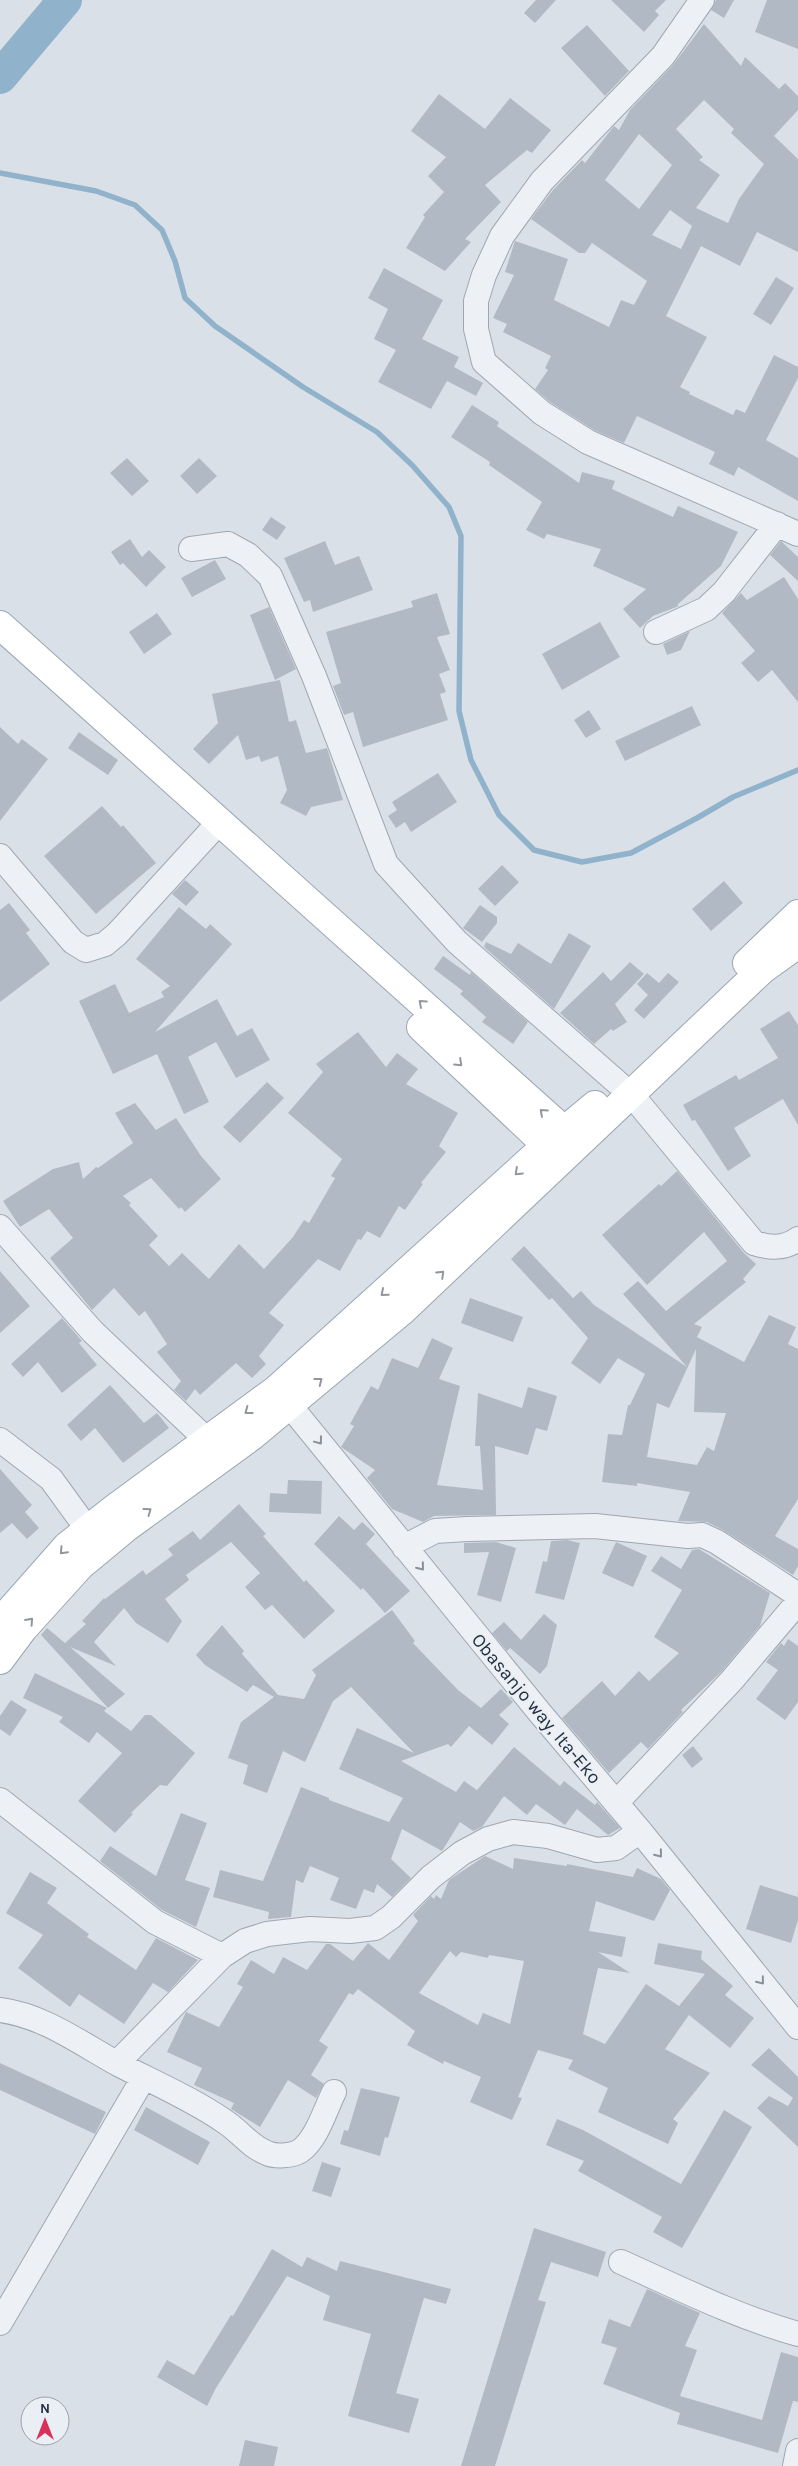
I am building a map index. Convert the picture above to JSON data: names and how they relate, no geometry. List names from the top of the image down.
{
  "streets": {
    "street": ["Obasanjo way, Ita-Eko"]
  },
  "one_way": ["Obasanjo way, Ita-Eko"],
  "north": "top"
}
